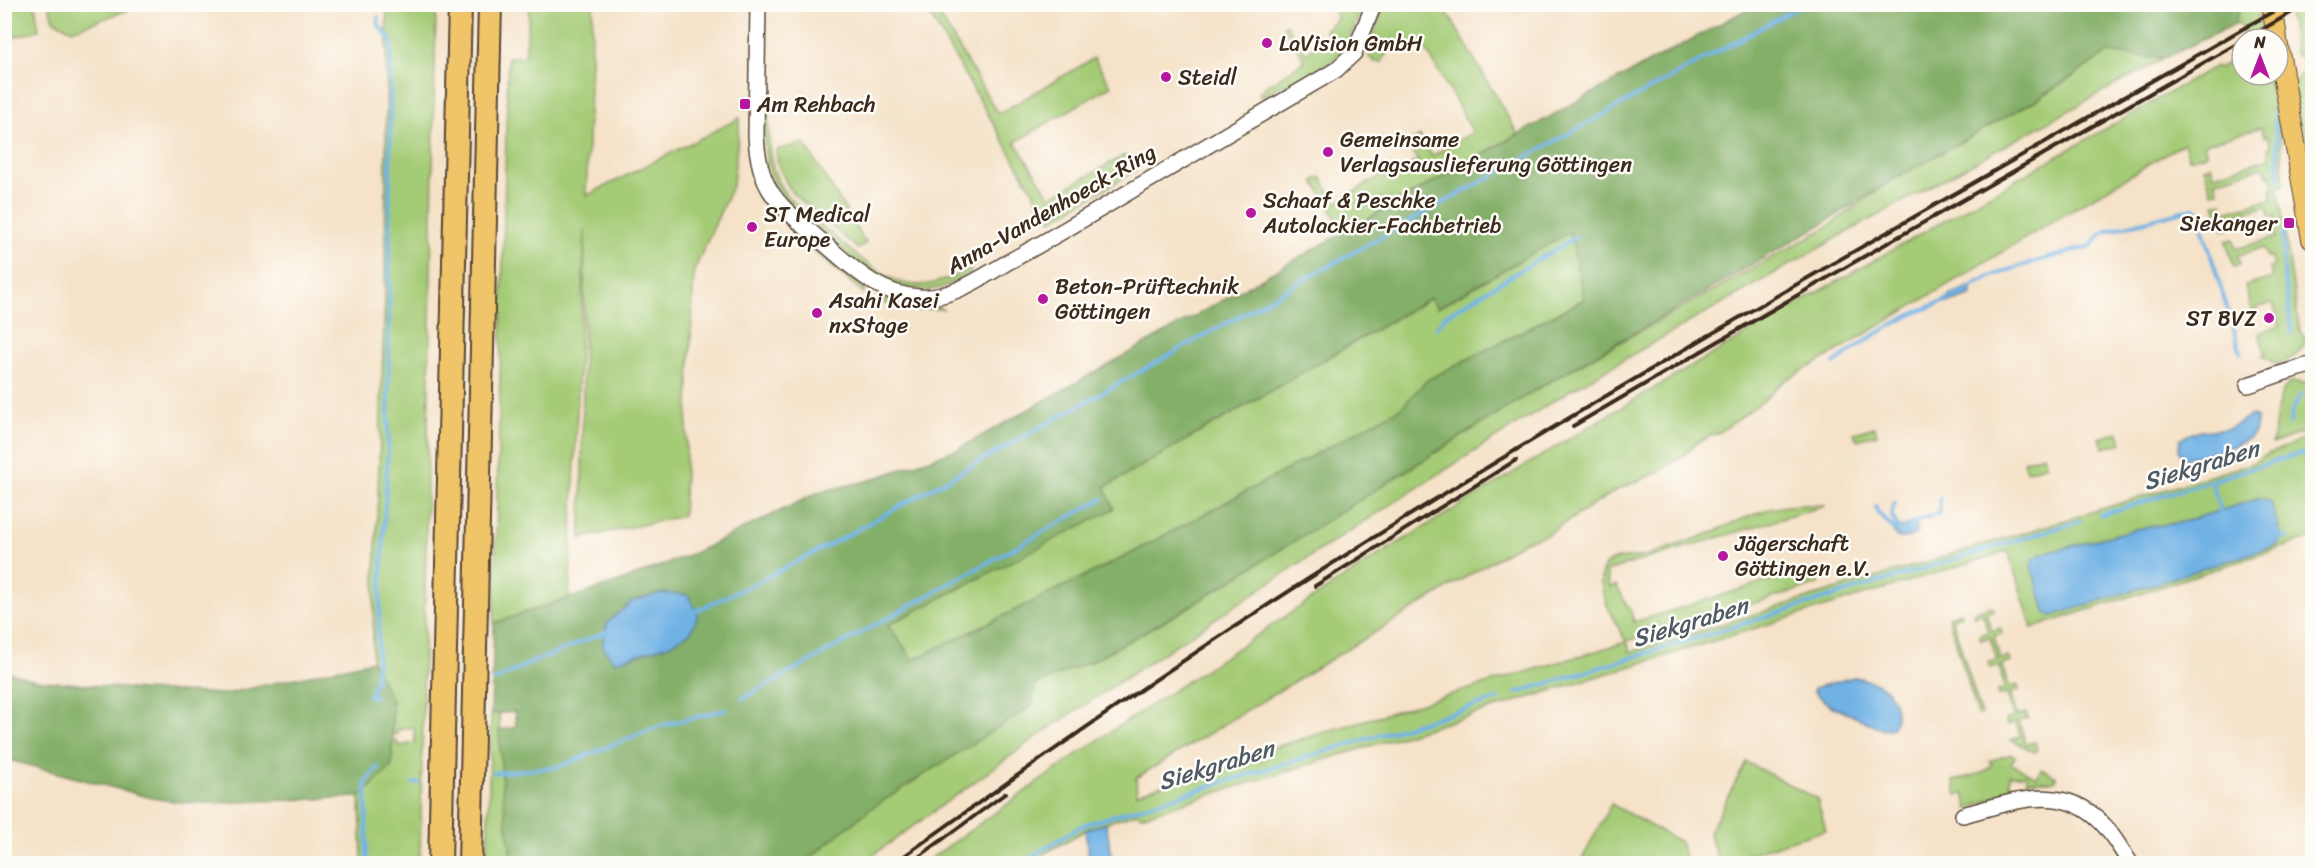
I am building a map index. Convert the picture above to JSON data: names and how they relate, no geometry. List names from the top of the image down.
{
  "streets": {
    "street": ["Anna-Vandenhoeck-Ring"]
  },
  "water": ["Siekgraben"],
  "places": {
    "other": [
      "LaVision GmbH",
      "Steidl",
      "Gemeinsame Verlagsauslieferung Göttingen",
      "Schaaf & Peschke Autolackier-Fachbetrieb",
      "ST Medical Europe",
      "Beton-Prüftechnik Göttingen",
      "Asahi Kasei nxStage",
      "ST BVZ",
      "Jägerschaft Göttingen e.V."
    ],
    "transit": ["Am Rehbach", "Siekanger"]
  },
  "north": "top"
}
